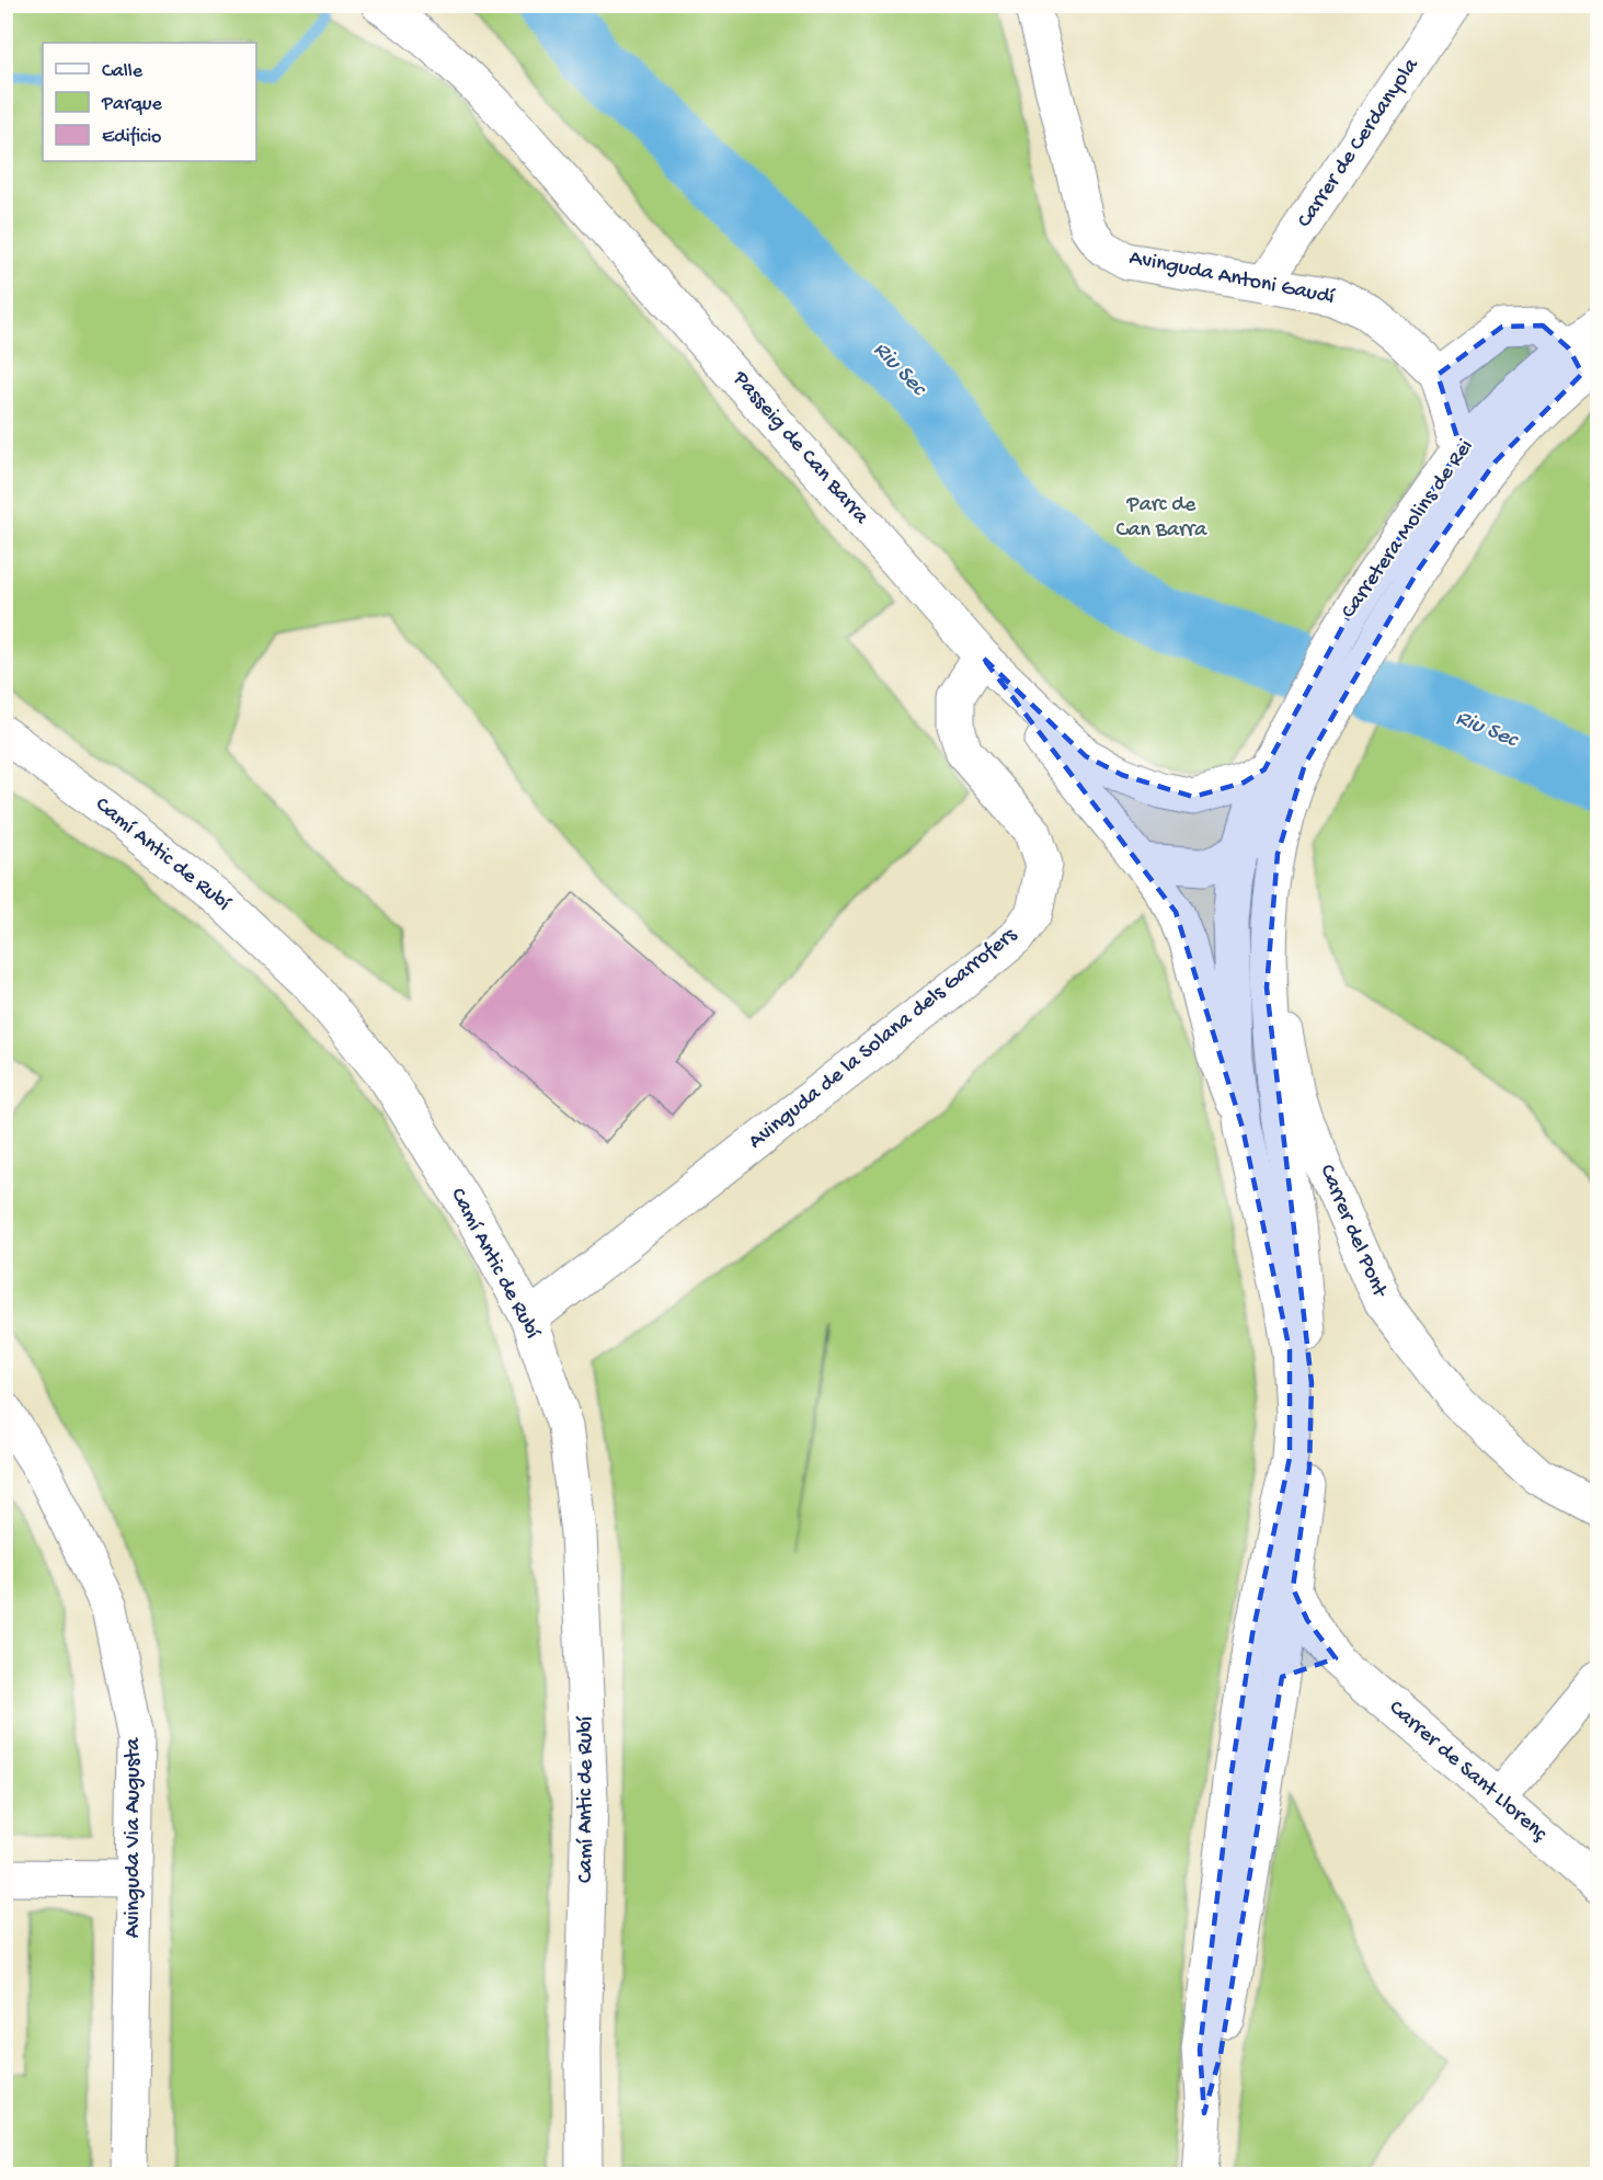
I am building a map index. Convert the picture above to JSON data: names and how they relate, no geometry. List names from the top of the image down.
{
  "streets": {
    "street": [
      "Carrer de Cerdanyola",
      "Avinguda Antoni Gaudí",
      "Passeig de Can Barra",
      "Carretera Molins de Rei",
      "Camí Antic de Rubí",
      "Avinguda de la Solana dels Garrofers",
      "Carrer del Pont",
      "Carrer de Sant Llorenç",
      "Avinguda Via Augusta"
    ]
  },
  "crossings": [
    ["Carrer de Cerdanyola", "Avinguda Antoni Gaudí"],
    ["Avinguda Antoni Gaudí", "Carretera Molins de Rei"],
    ["Passeig de Can Barra", "Carretera Molins de Rei"],
    ["Passeig de Can Barra", "Avinguda de la Solana dels Garrofers"],
    ["Camí Antic de Rubí", "Avinguda de la Solana dels Garrofers"]
  ],
  "water": ["Riu Sec"],
  "parks": ["Parc de Can Barra"],
  "legend": ["Calle", "Parque", "Edificio"]
}
